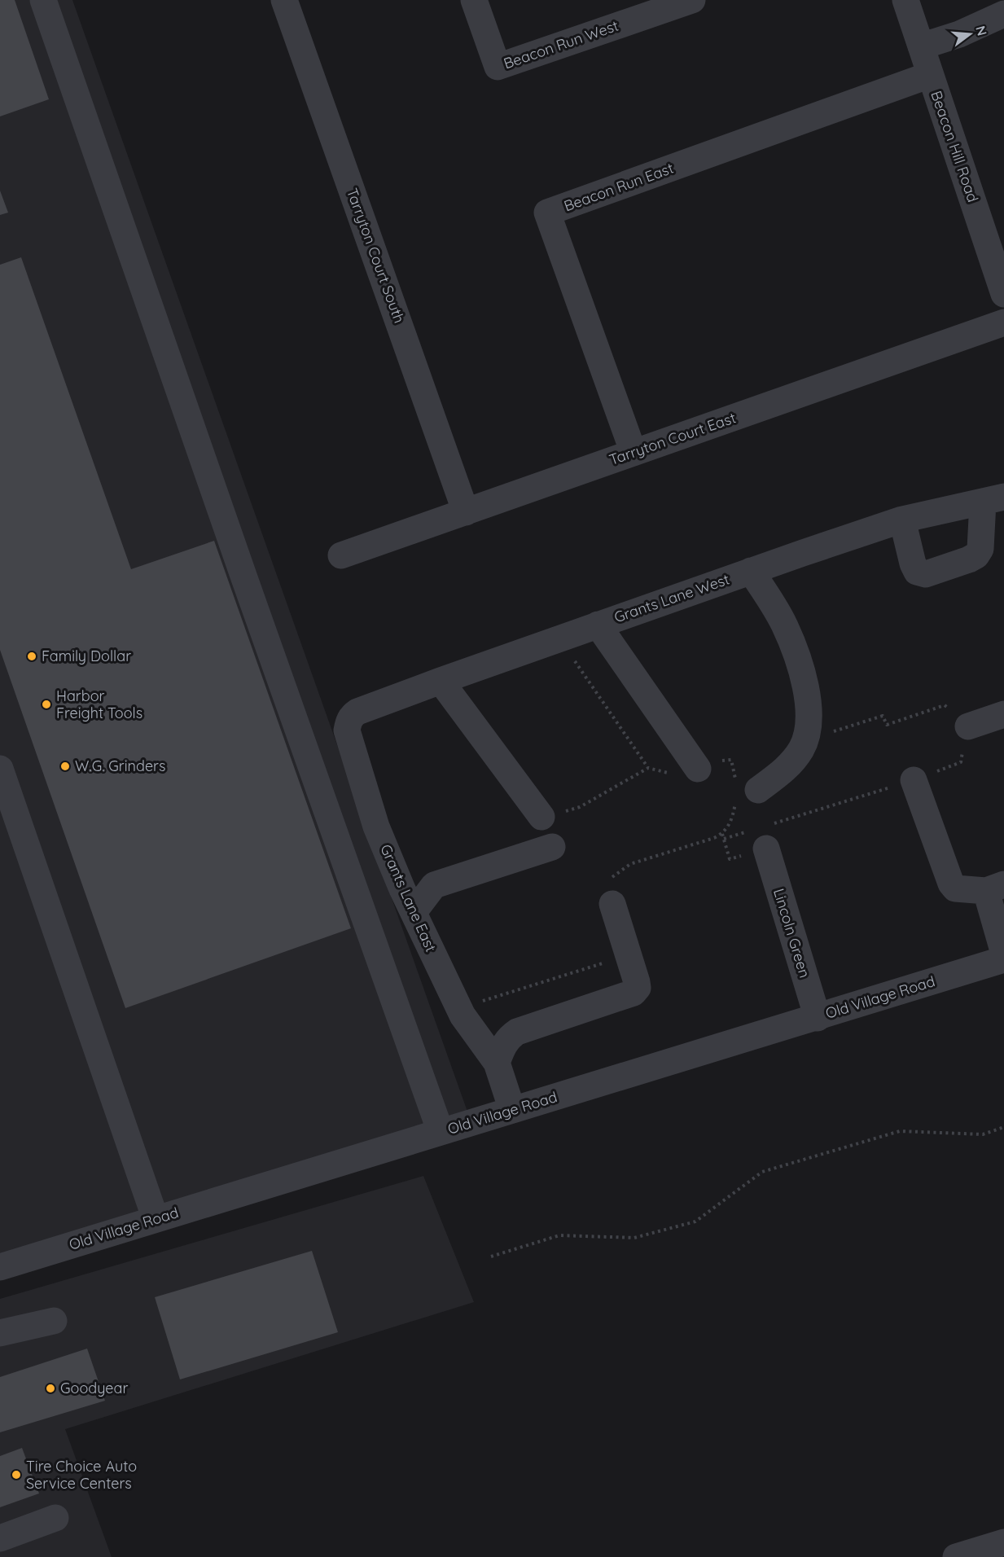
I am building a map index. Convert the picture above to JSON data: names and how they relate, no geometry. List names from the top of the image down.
{
  "streets": {
    "street": [
      "Beacon Run West",
      "Beacon Hill Road",
      "Beacon Run East",
      "Tarryton Court South",
      "Tarryton Court East",
      "Grants Lane West",
      "Grants Lane East",
      "Lincoln Green",
      "Old Village Road"
    ]
  },
  "crossings": [
    ["Beacon Hill Road", "Beacon Run East"],
    ["Beacon Run East", "Tarryton Court East"],
    ["Tarryton Court South", "Tarryton Court East"],
    ["Grants Lane West", "Grants Lane East"],
    ["Grants Lane East", "Old Village Road"],
    ["Lincoln Green", "Old Village Road"]
  ],
  "places": [
    "Family Dollar",
    "Harbor Freight Tools",
    "W.G. Grinders",
    "Goodyear",
    "Tire Choice Auto Service Centers"
  ],
  "north": "right"
}
